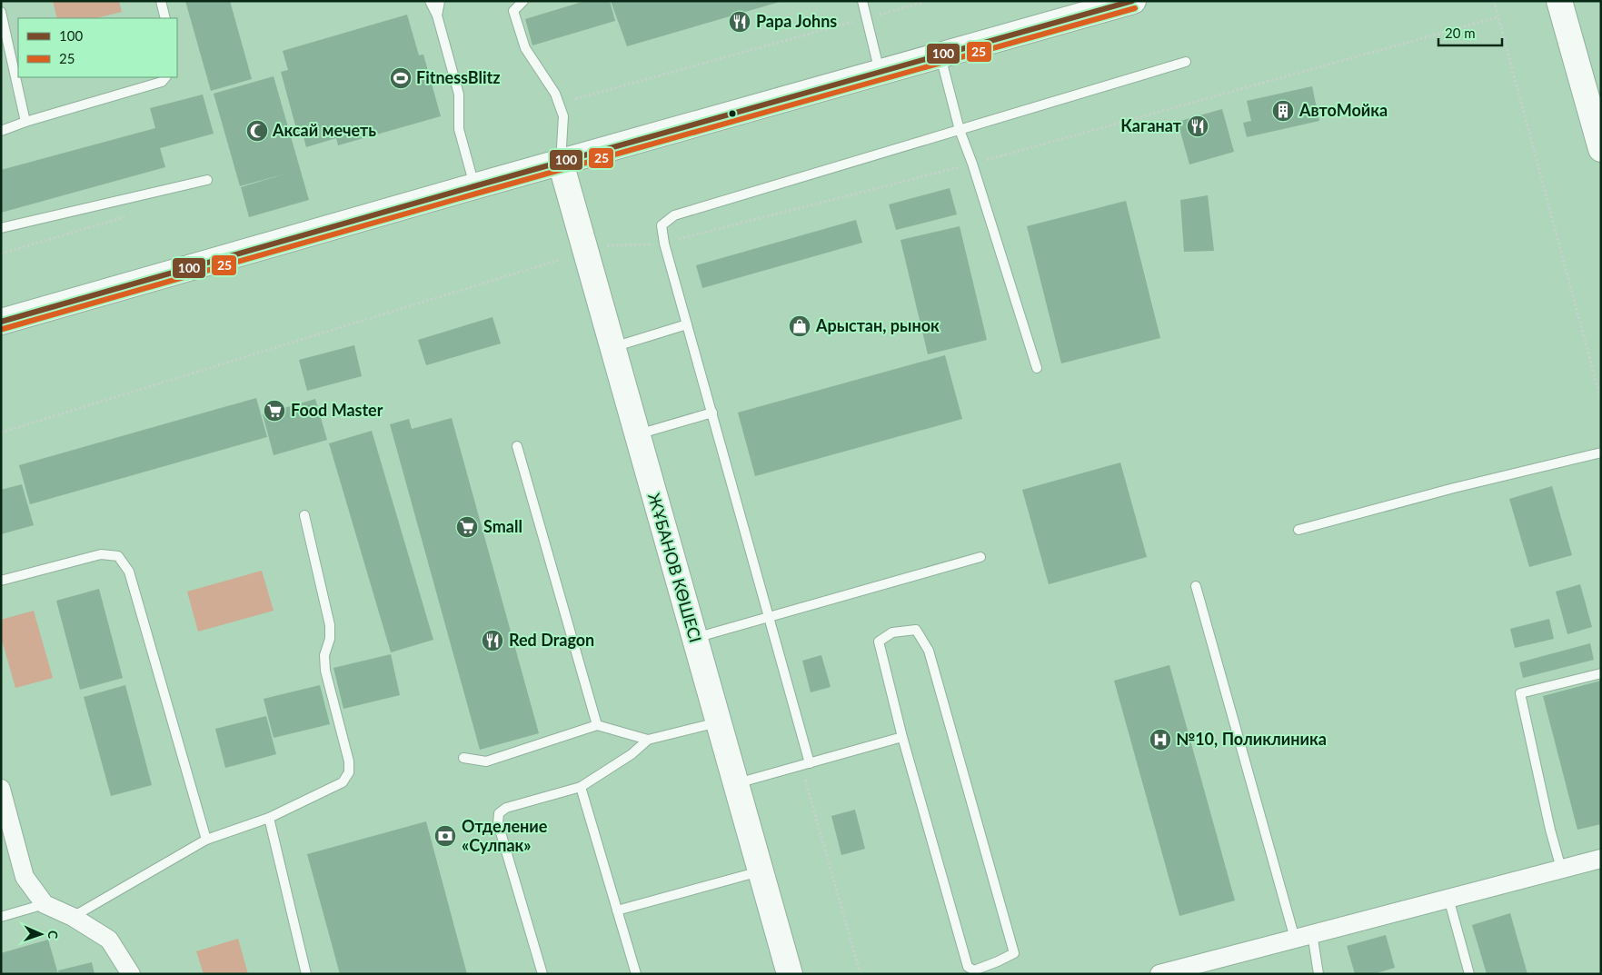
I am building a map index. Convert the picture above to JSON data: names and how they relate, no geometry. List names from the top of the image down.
{
  "streets": {
    "main road": ["ЖҰБАНОВ КӨШЕСІ"]
  },
  "places": {
    "restaurant": ["Papa Johns", "Каганат", "Red Dragon"],
    "sports": ["FitnessBlitz"],
    "building": ["АвтоМойка"],
    "mosque": ["Аксай мечеть"],
    "shop": ["Арыстан, рынок"],
    "supermarket": ["Food Master", "Small"],
    "hospital": ["№10, Поликлиника"],
    "bank": ["Отделение «Сулпак»"]
  },
  "lines": ["transit line 100", "transit line 25"],
  "legend": ["100", "25"],
  "scale_bar": "20 m",
  "north": "right"
}
